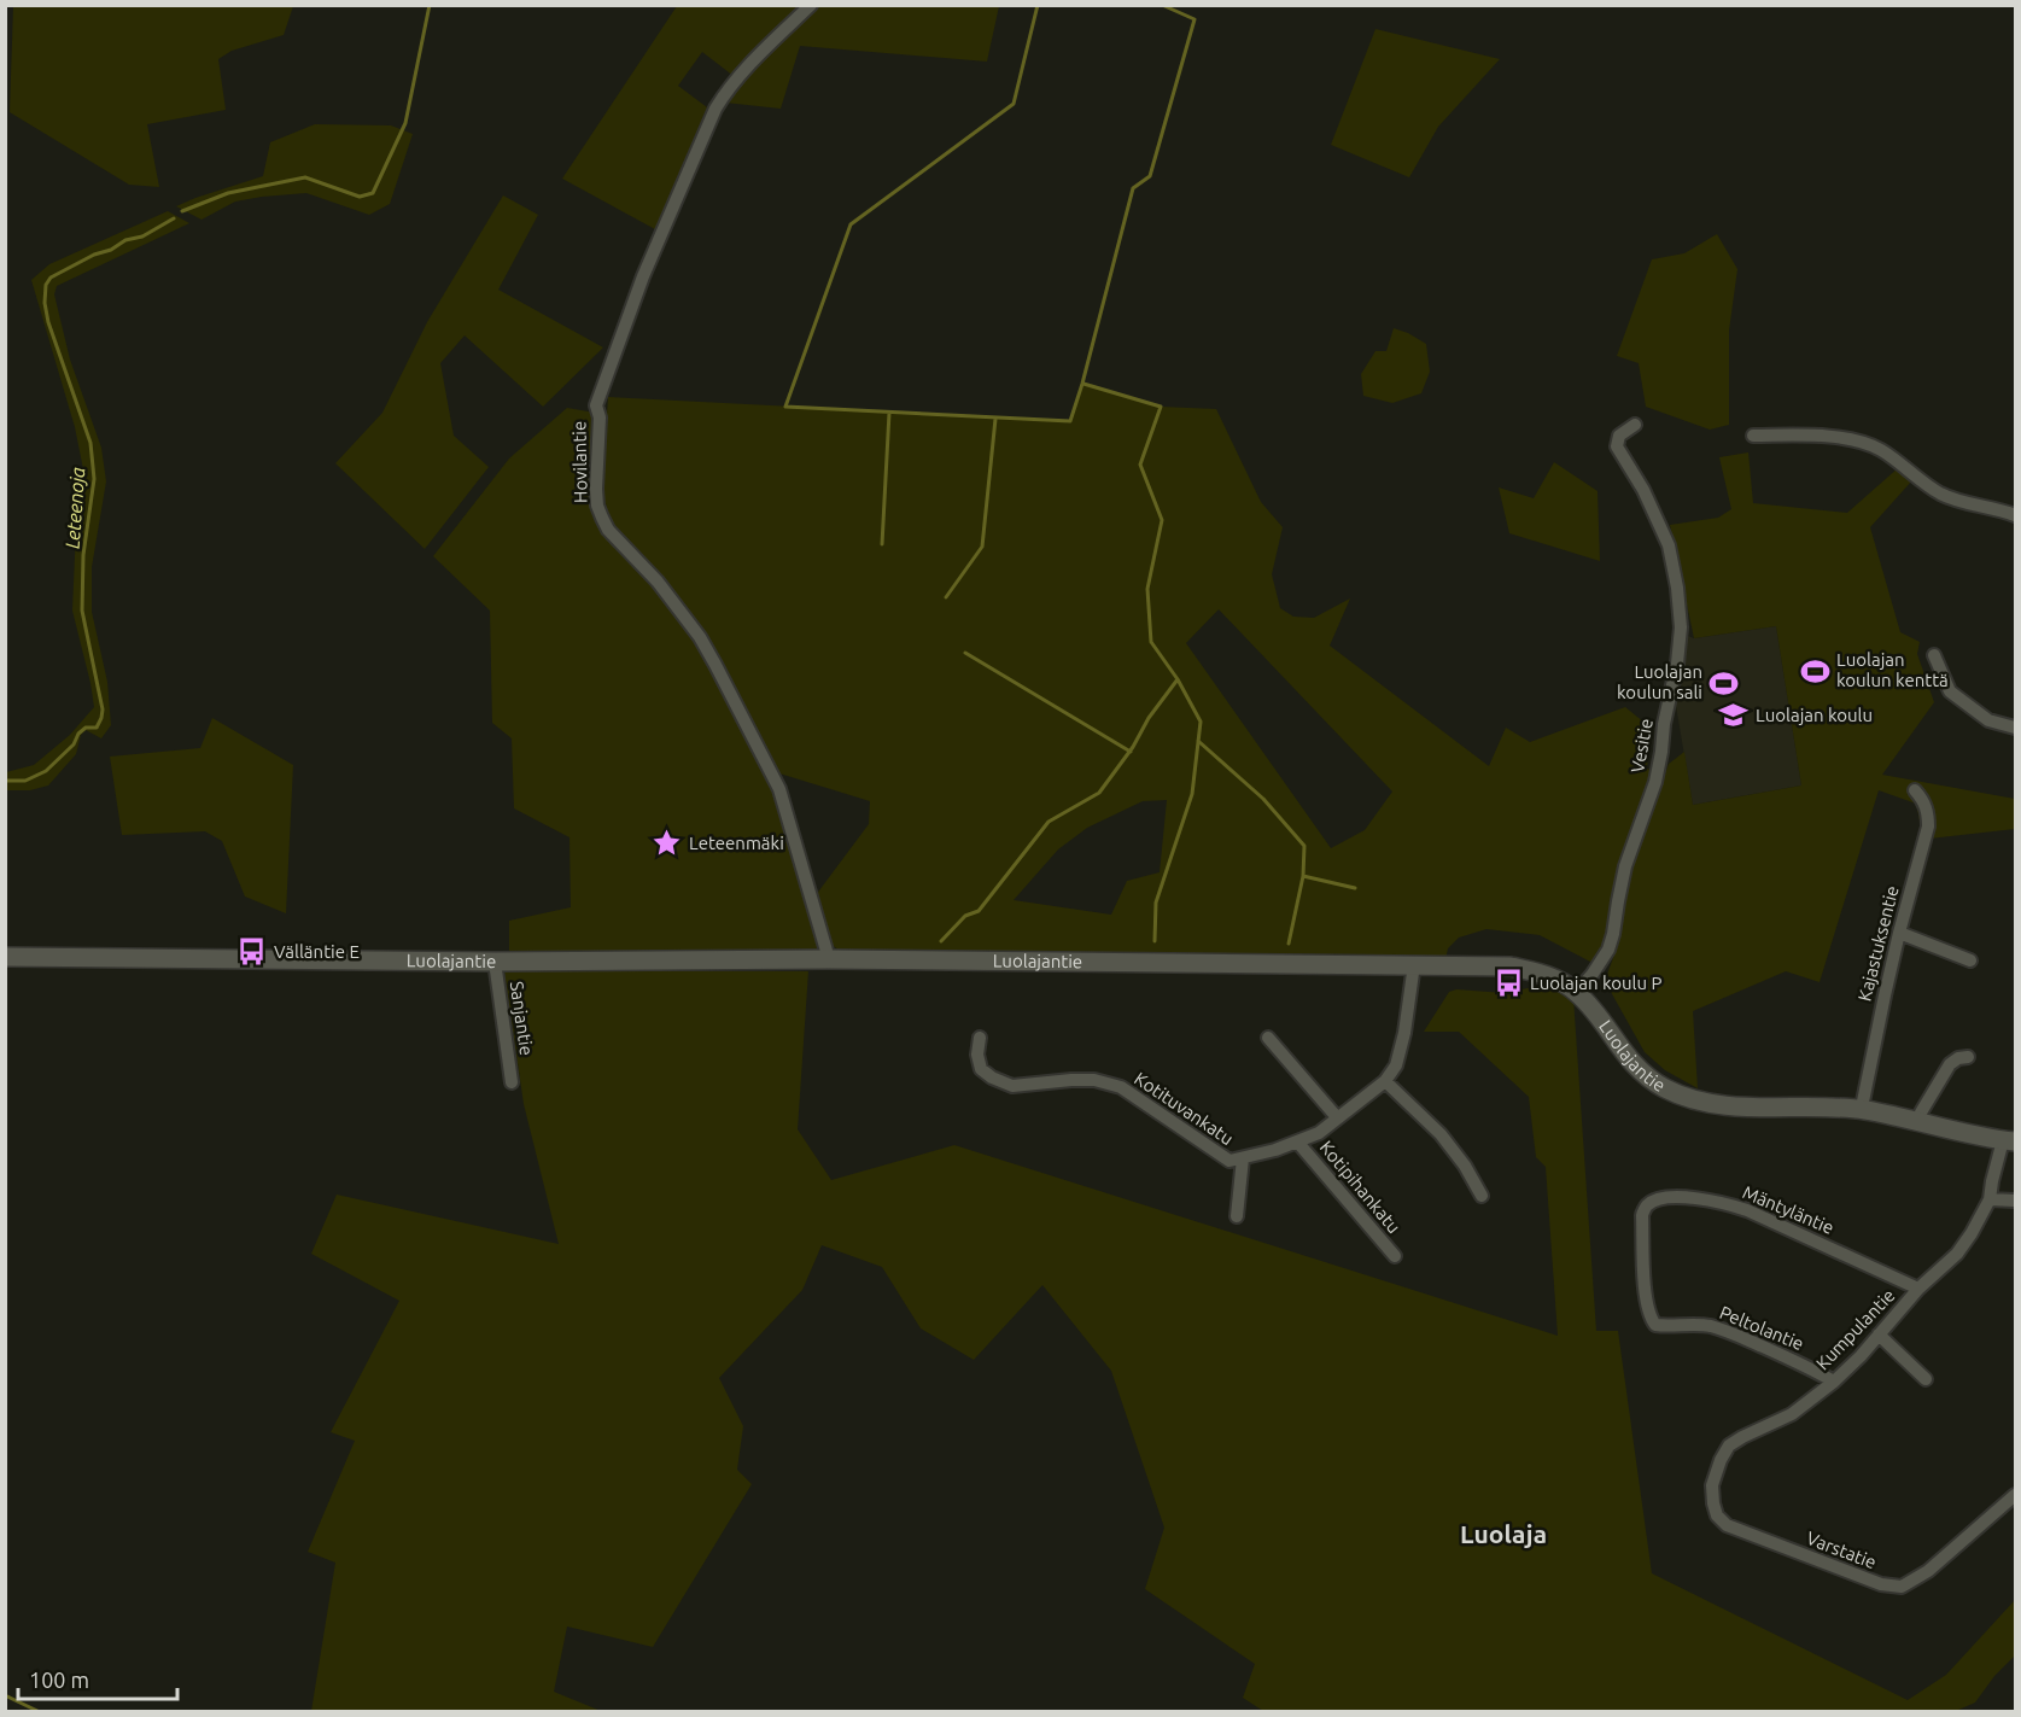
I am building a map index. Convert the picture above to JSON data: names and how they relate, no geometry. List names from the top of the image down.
{
  "streets": {
    "main road": ["Luolajantie"],
    "street": [
      "Hovilantie",
      "Vesitie",
      "Kajastuksentie",
      "Sanjantie",
      "Kotituvankatu",
      "Kotipihankatu",
      "Mäntyläntie",
      "Peltolantie",
      "Kumpulantie",
      "Varstatie"
    ]
  },
  "crossings": [
    ["Hovilantie", "Luolajantie"],
    ["Vesitie", "Luolajantie"],
    ["Kajastuksentie", "Luolajantie"],
    ["Luolajantie", "Sanjantie"],
    ["Luolajantie", "Kumpulantie"],
    ["Mäntyläntie", "Peltolantie"],
    ["Mäntyläntie", "Kumpulantie"],
    ["Peltolantie", "Kumpulantie"],
    ["Kumpulantie", "Varstatie"]
  ],
  "districts": ["Luolaja"],
  "water": ["Leteenoja"],
  "places": {
    "sports": ["Luolajan koulun kenttä", "Luolajan koulun sali"],
    "school or university": ["Luolajan koulu"],
    "place": ["Leteenmäki"],
    "bus stop": ["Välläntie E", "Luolajan koulu P"]
  },
  "scale_bar": "100 m"
}
